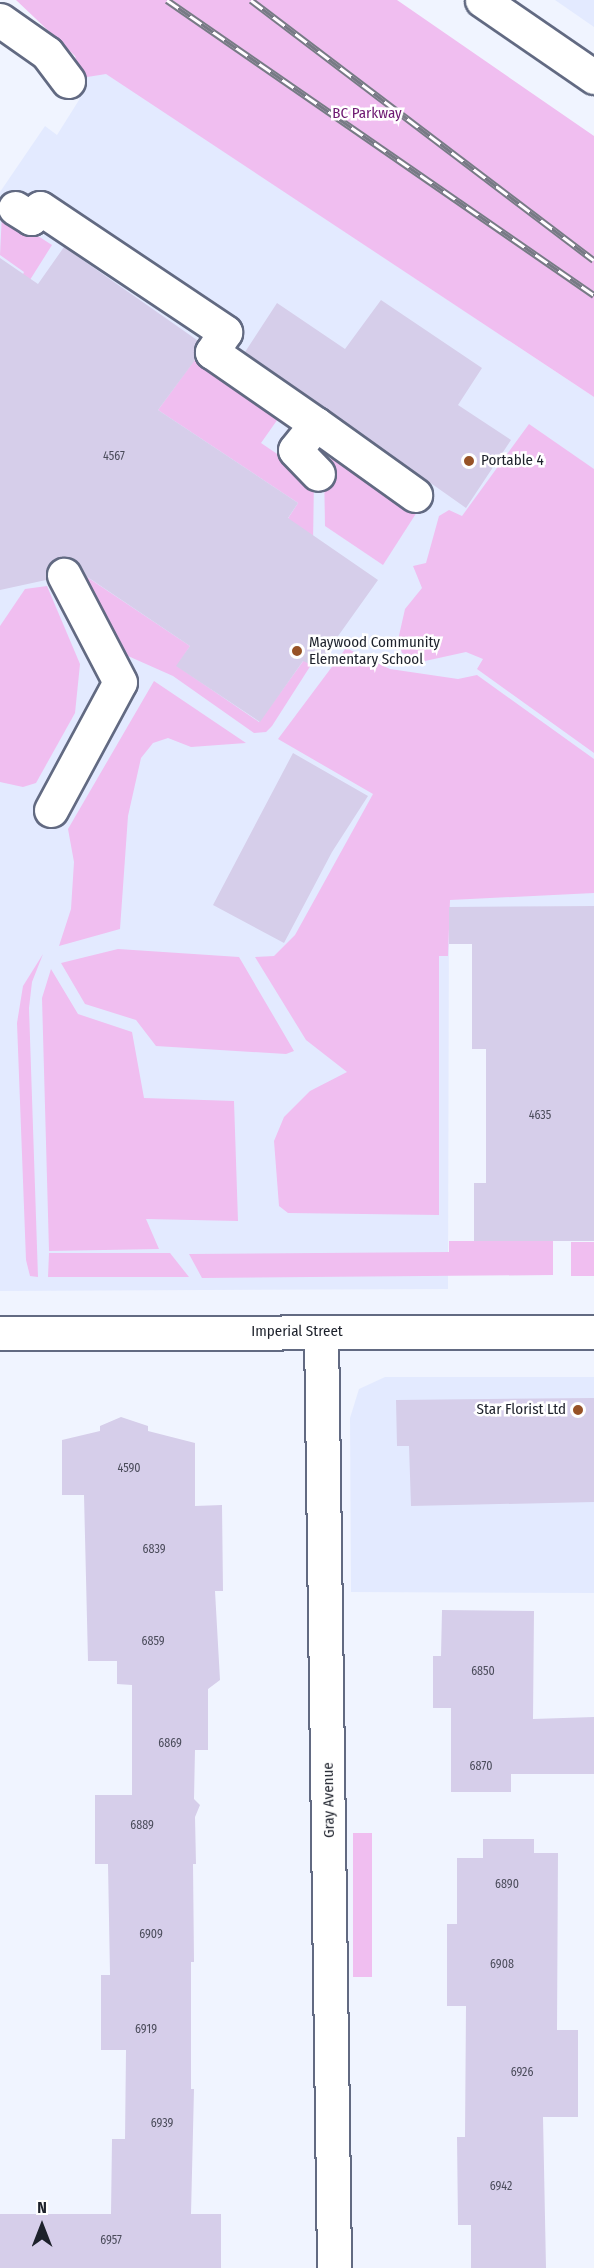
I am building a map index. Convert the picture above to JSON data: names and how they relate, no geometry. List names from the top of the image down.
{
  "streets": {
    "street": ["Imperial Street", "Gray Avenue"]
  },
  "crossings": [
    ["Imperial Street", "Gray Avenue"]
  ],
  "parks": ["BC Parkway"],
  "places": ["Portable 4", "Maywood Community Elementary School", "Star Florist Ltd"],
  "house_numbers": [
    "4567",
    "4635",
    "4590",
    "6839",
    "6859",
    "6850",
    "6869",
    "6870",
    "6889",
    "6890",
    "6909",
    "6908",
    "6919",
    "6926",
    "6939",
    "6942",
    "6957"
  ],
  "north": "top"
}
